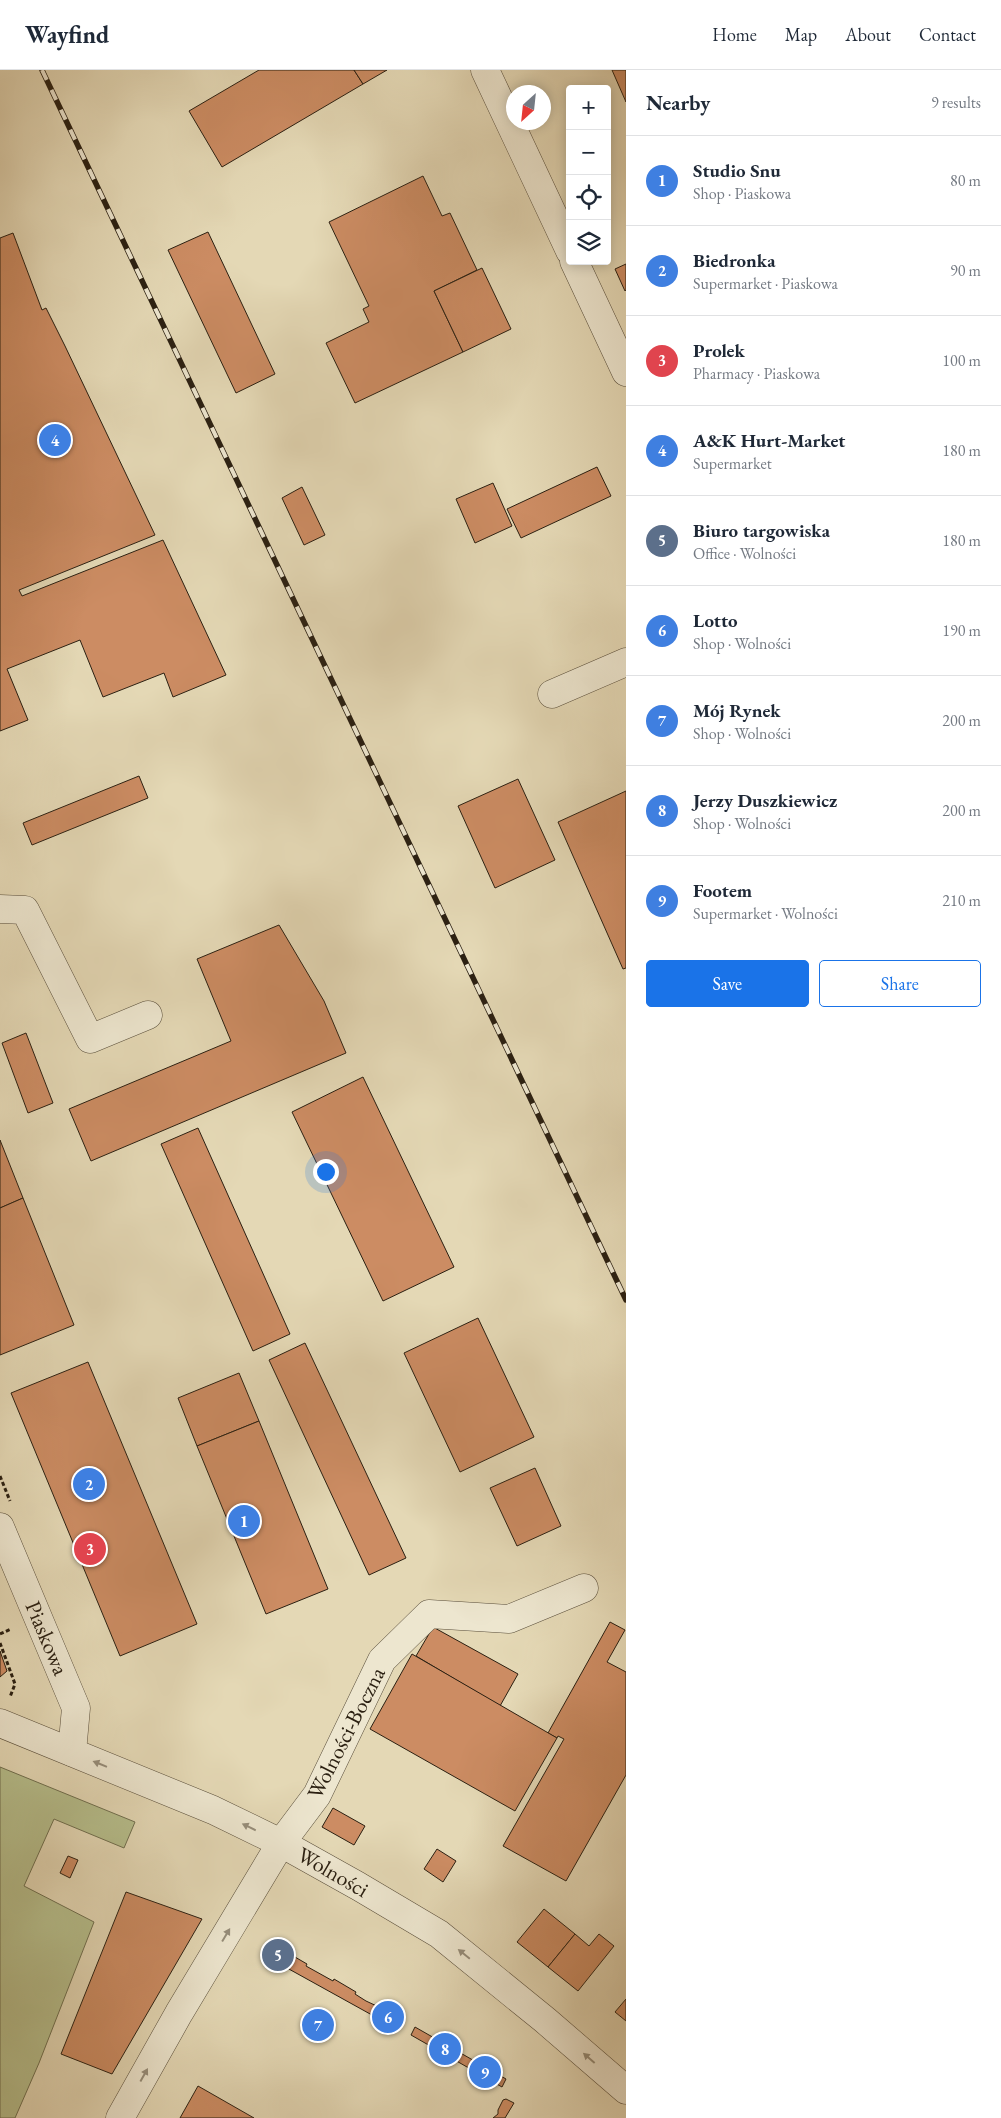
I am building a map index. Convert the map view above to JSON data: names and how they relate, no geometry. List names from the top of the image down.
{
  "streets": {
    "street": ["Piaskowa", "Wolności-Boczna", "Wolności"]
  },
  "crossings": [
    ["Piaskowa", "Wolności"],
    ["Wolności-Boczna", "Wolności"]
  ],
  "one_way": ["Wolności-Boczna", "Wolności"],
  "north": "bottom left",
  "page": {
    "header": "Wayfind",
    "nav": [
      "Home",
      "Map",
      "About",
      "Contact"
    ],
    "heading": ["Nearby", "9 results"],
    "map_buttons": ["+", "−"],
    "list": [
      {
        "mark": "1",
        "name": "Studio Snu",
        "note": "Shop · Piaskowa",
        "value": "80 m"
      },
      {
        "mark": "2",
        "name": "Biedronka",
        "note": "Supermarket · Piaskowa",
        "value": "90 m"
      },
      {
        "mark": "3",
        "name": "Prolek",
        "note": "Pharmacy · Piaskowa",
        "value": "100 m"
      },
      {
        "mark": "4",
        "name": "A&K Hurt-Market",
        "note": "Supermarket",
        "value": "180 m"
      },
      {
        "mark": "5",
        "name": "Biuro targowiska",
        "note": "Office · Wolności",
        "value": "180 m"
      },
      {
        "mark": "6",
        "name": "Lotto",
        "note": "Shop · Wolności",
        "value": "190 m"
      },
      {
        "mark": "7",
        "name": "Mój Rynek",
        "note": "Shop · Wolności",
        "value": "200 m"
      },
      {
        "mark": "8",
        "name": "Jerzy Duszkiewicz",
        "note": "Shop · Wolności",
        "value": "200 m"
      },
      {
        "mark": "9",
        "name": "Footem",
        "note": "Supermarket · Wolności",
        "value": "210 m"
      }
    ],
    "pins": [
      "4",
      "2",
      "1",
      "3",
      "5",
      "6",
      "7",
      "8",
      "9"
    ],
    "buttons": ["Save", "Share"]
  }
}
